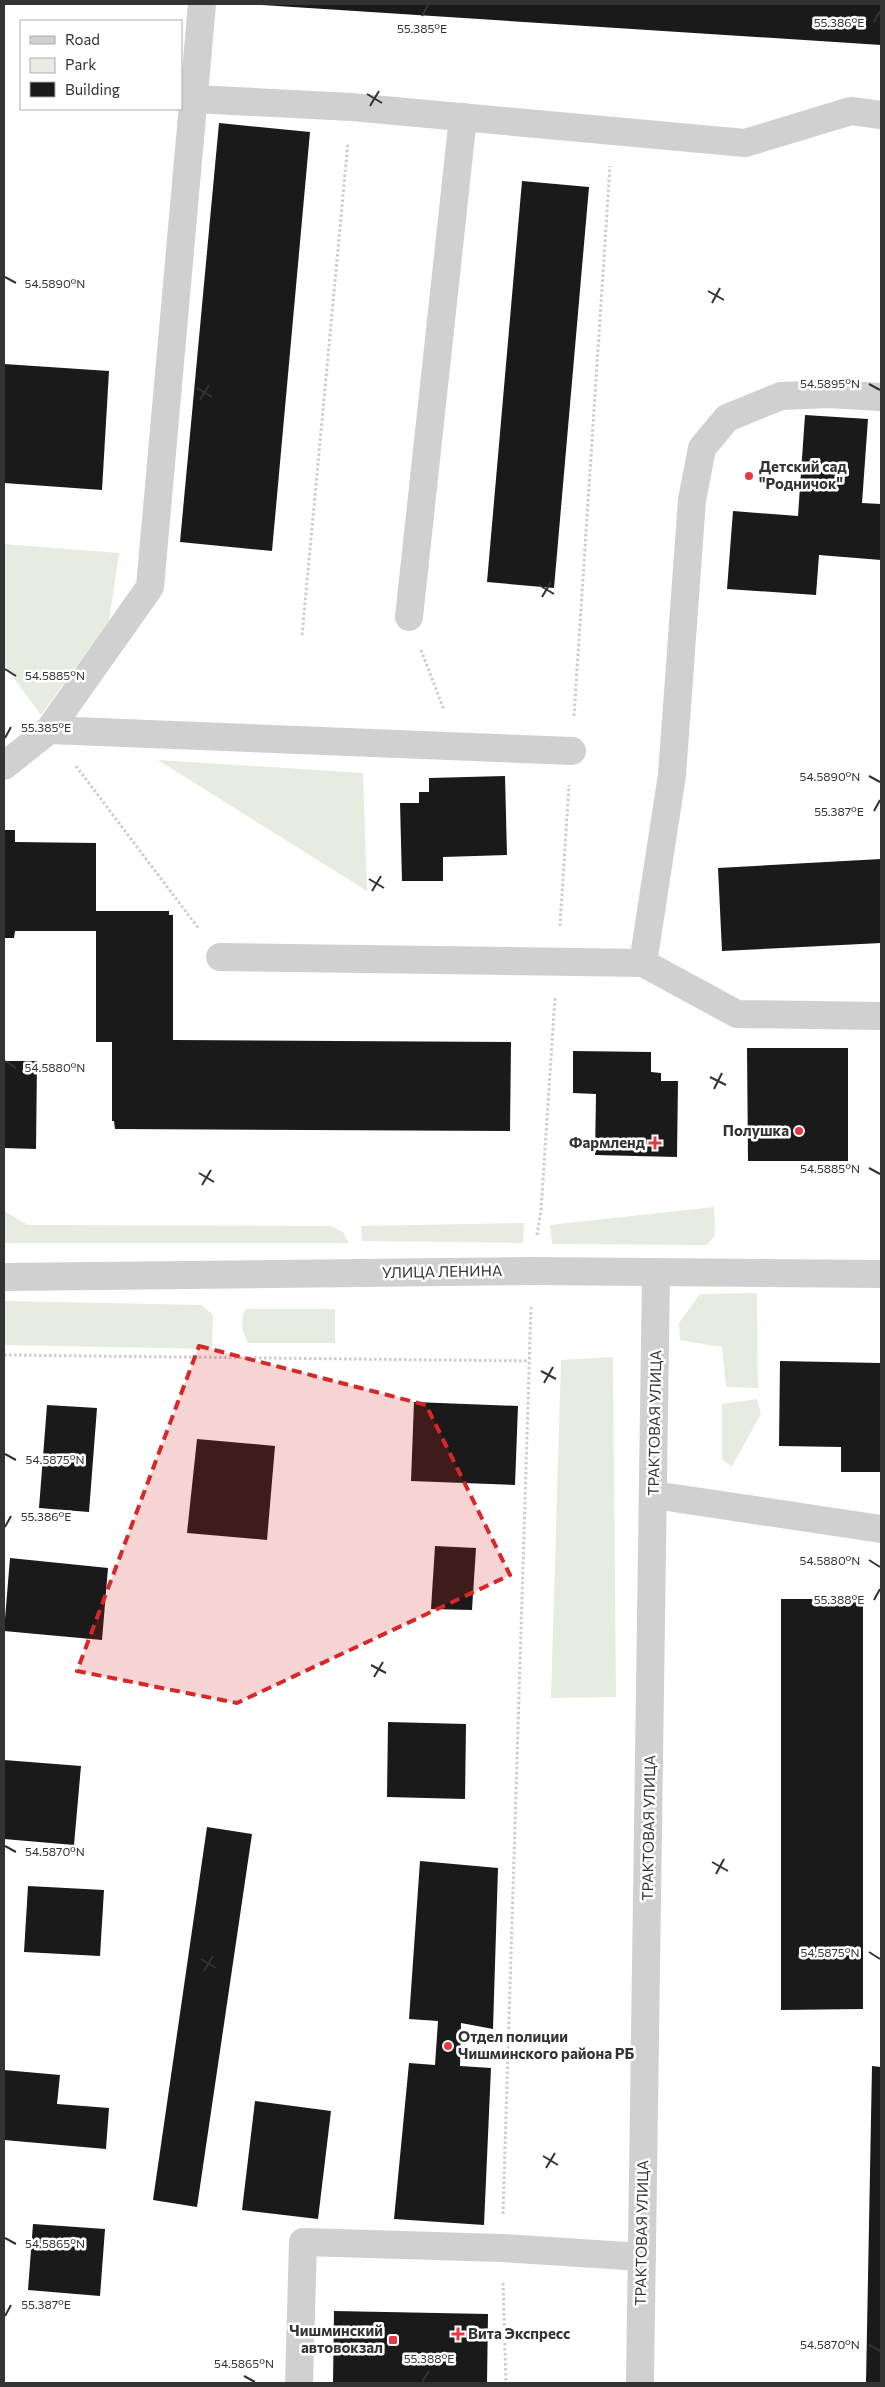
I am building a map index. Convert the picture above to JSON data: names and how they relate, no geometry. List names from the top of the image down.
{
  "streets": {
    "street": ["УЛИЦА ЛЕНИНА", "ТРАКТОВАЯ УЛИЦА"]
  },
  "crossings": [
    ["УЛИЦА ЛЕНИНА", "ТРАКТОВАЯ УЛИЦА"]
  ],
  "places": {
    "other": ["Детский сад \"Родничок\"", "Полушка", "Отдел полиции Чишминского района РБ"],
    "health": ["Фармленд", "Вита Экспресс"],
    "transit": ["Чишминский автовокзал"]
  },
  "legend": ["Road", "Park", "Building"],
  "coordinates": [
    "55.386°E",
    "55.385°E",
    "54.5890°N",
    "54.5895°N",
    "54.5885°N",
    "55.387°E",
    "54.5880°N",
    "54.5875°N",
    "55.388°E",
    "54.5870°N",
    "54.5865°N"
  ]
}
